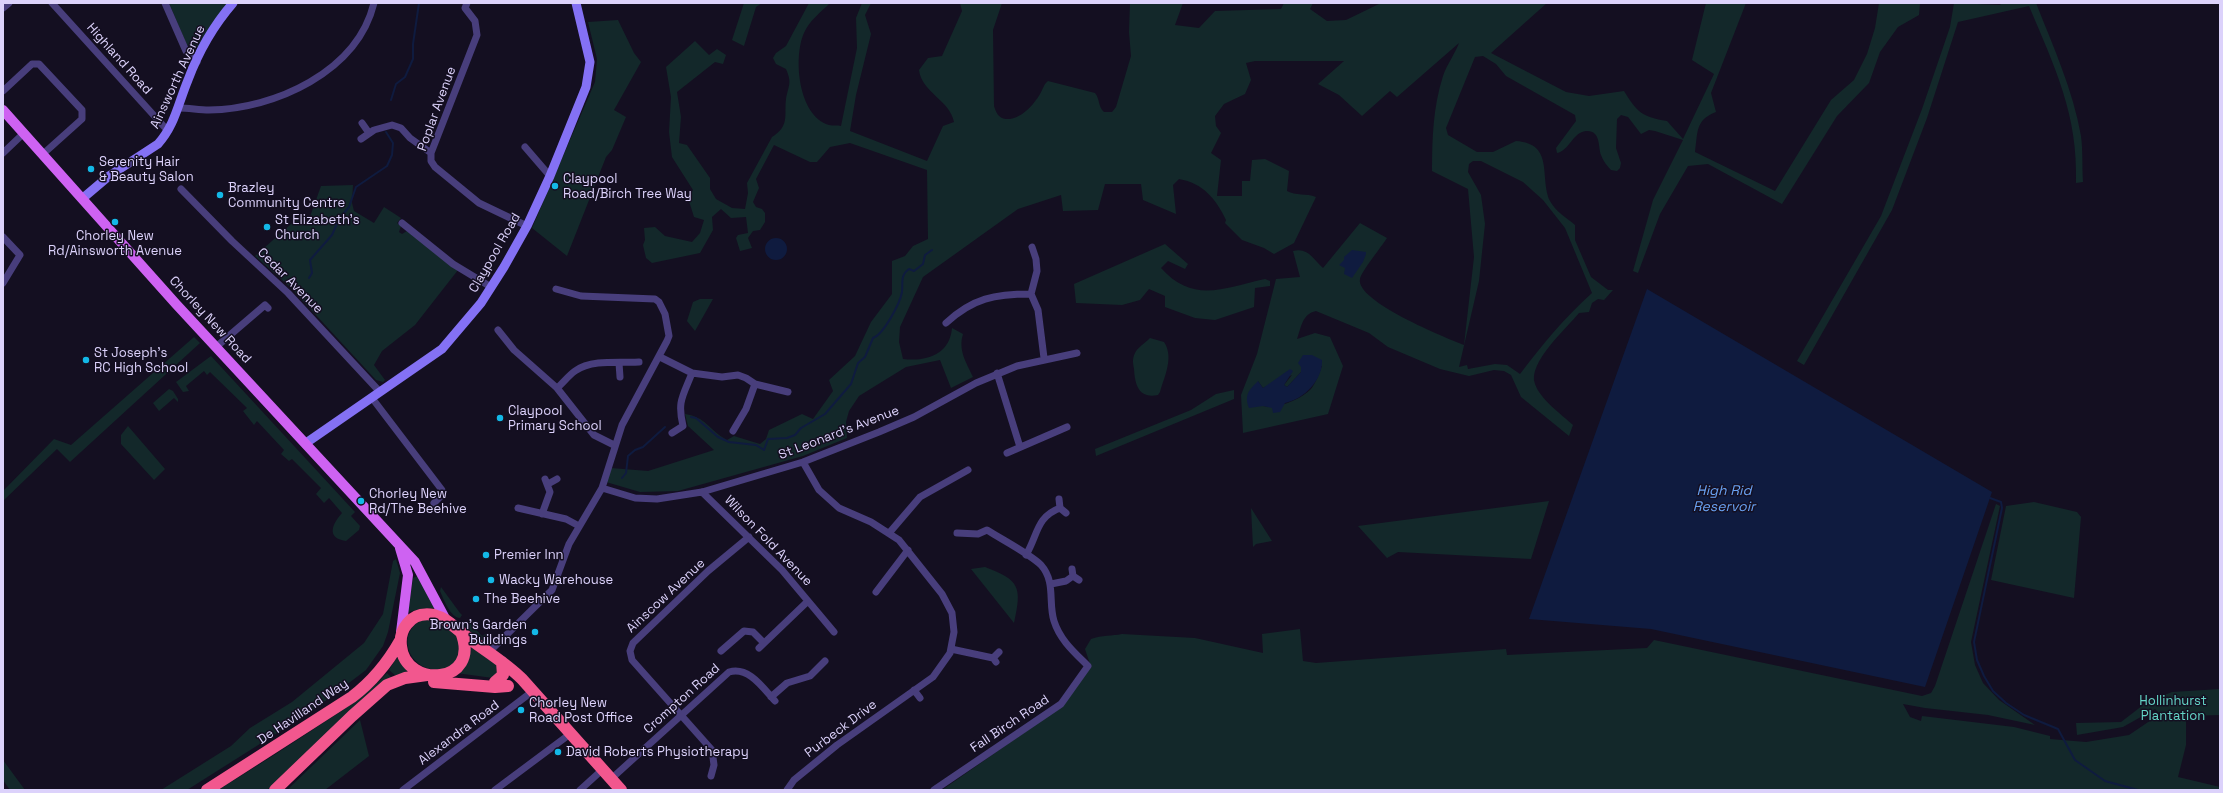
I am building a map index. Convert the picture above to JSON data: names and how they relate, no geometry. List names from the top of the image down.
{
  "streets": {
    "highway": ["De Havilland Way"],
    "main road": ["Chorley New Road"],
    "street": [
      "Highland Road",
      "Ainsworth Avenue",
      "Poplar Avenue",
      "Claypool Road",
      "Cedar Avenue",
      "St Leonard's Avenue",
      "Wilson Fold Avenue",
      "Ainscow Avenue",
      "Crompton Road",
      "Fall Birch Road",
      "Purbeck Drive",
      "Alexandra Road"
    ]
  },
  "crossings": [
    ["Highland Road", "Ainsworth Avenue"],
    ["Ainsworth Avenue", "Chorley New Road"],
    ["Poplar Avenue", "Claypool Road"],
    ["Claypool Road", "Cedar Avenue"],
    ["Claypool Road", "Chorley New Road"],
    ["Chorley New Road", "De Havilland Way"],
    ["St Leonard's Avenue", "Wilson Fold Avenue"],
    ["St Leonard's Avenue", "Purbeck Drive"],
    ["Wilson Fold Avenue", "Ainscow Avenue"],
    ["Ainscow Avenue", "Crompton Road"]
  ],
  "water": ["High Rid Reservoir"],
  "parks": ["Hollinhurst Plantation"],
  "places": [
    "Serenity Hair & Beauty Salon",
    "Claypool Road/Birch Tree Way",
    "Brazley Community Centre",
    "Chorley New Rd/Ainsworth Avenue",
    "St Elizabeth's Church",
    "St Joseph's RC High School",
    "Claypool Primary School",
    "Chorley New Rd/The Beehive",
    "Premier Inn",
    "Wacky Warehouse",
    "The Beehive",
    "Brown's Garden Buildings",
    "Chorley New Road Post Office",
    "David Roberts Physiotherapy"
  ]
}
